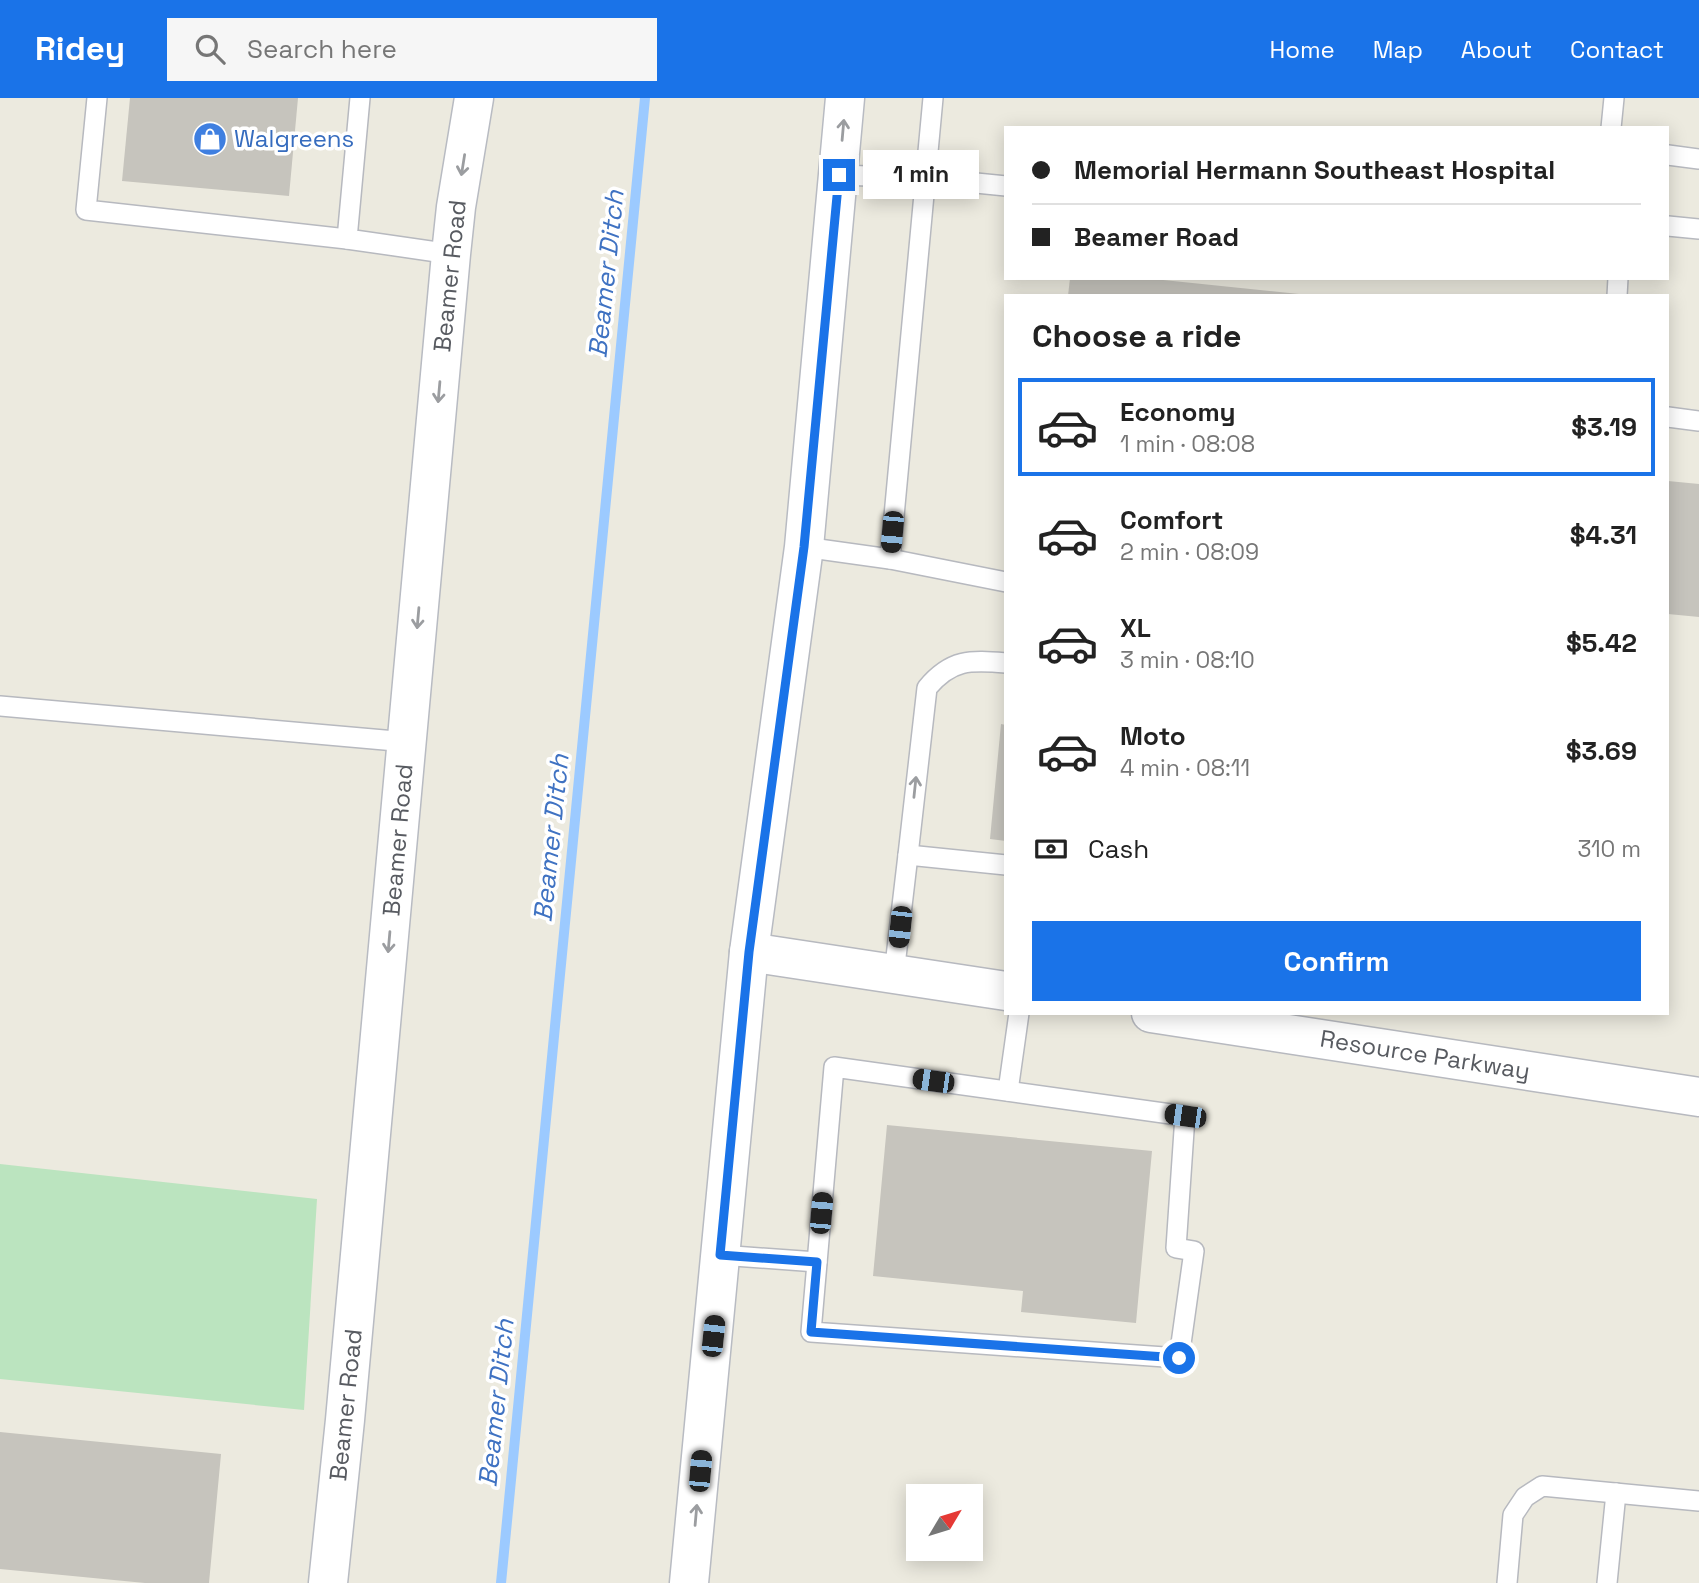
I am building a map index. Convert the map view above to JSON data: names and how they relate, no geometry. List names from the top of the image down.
{
  "streets": {
    "main road": ["Beamer Road", "Resource Parkway"]
  },
  "one_way": ["Beamer Road"],
  "water": ["Beamer Ditch"],
  "places": {
    "shop": ["Walgreens"]
  },
  "north": "top right",
  "page": {
    "header": "Ridey",
    "search": "Search here",
    "nav": [
      "Home",
      "Map",
      "About",
      "Contact"
    ],
    "banner": ["Memorial Hermann Southeast Hospital", "Beamer Road"],
    "bubble": "1 min",
    "heading": "Choose a ride",
    "list": [
      {
        "name": "Economy",
        "note": "1 min · 08:08",
        "value": "$3.19"
      },
      {
        "name": "Comfort",
        "note": "2 min · 08:09",
        "value": "$4.31"
      },
      {
        "name": "XL",
        "note": "3 min · 08:10",
        "value": "$5.42"
      },
      {
        "name": "Moto",
        "note": "4 min · 08:11",
        "value": "$3.69"
      }
    ],
    "pay": ["Cash", "310 m"],
    "buttons": "Confirm"
  }
}
